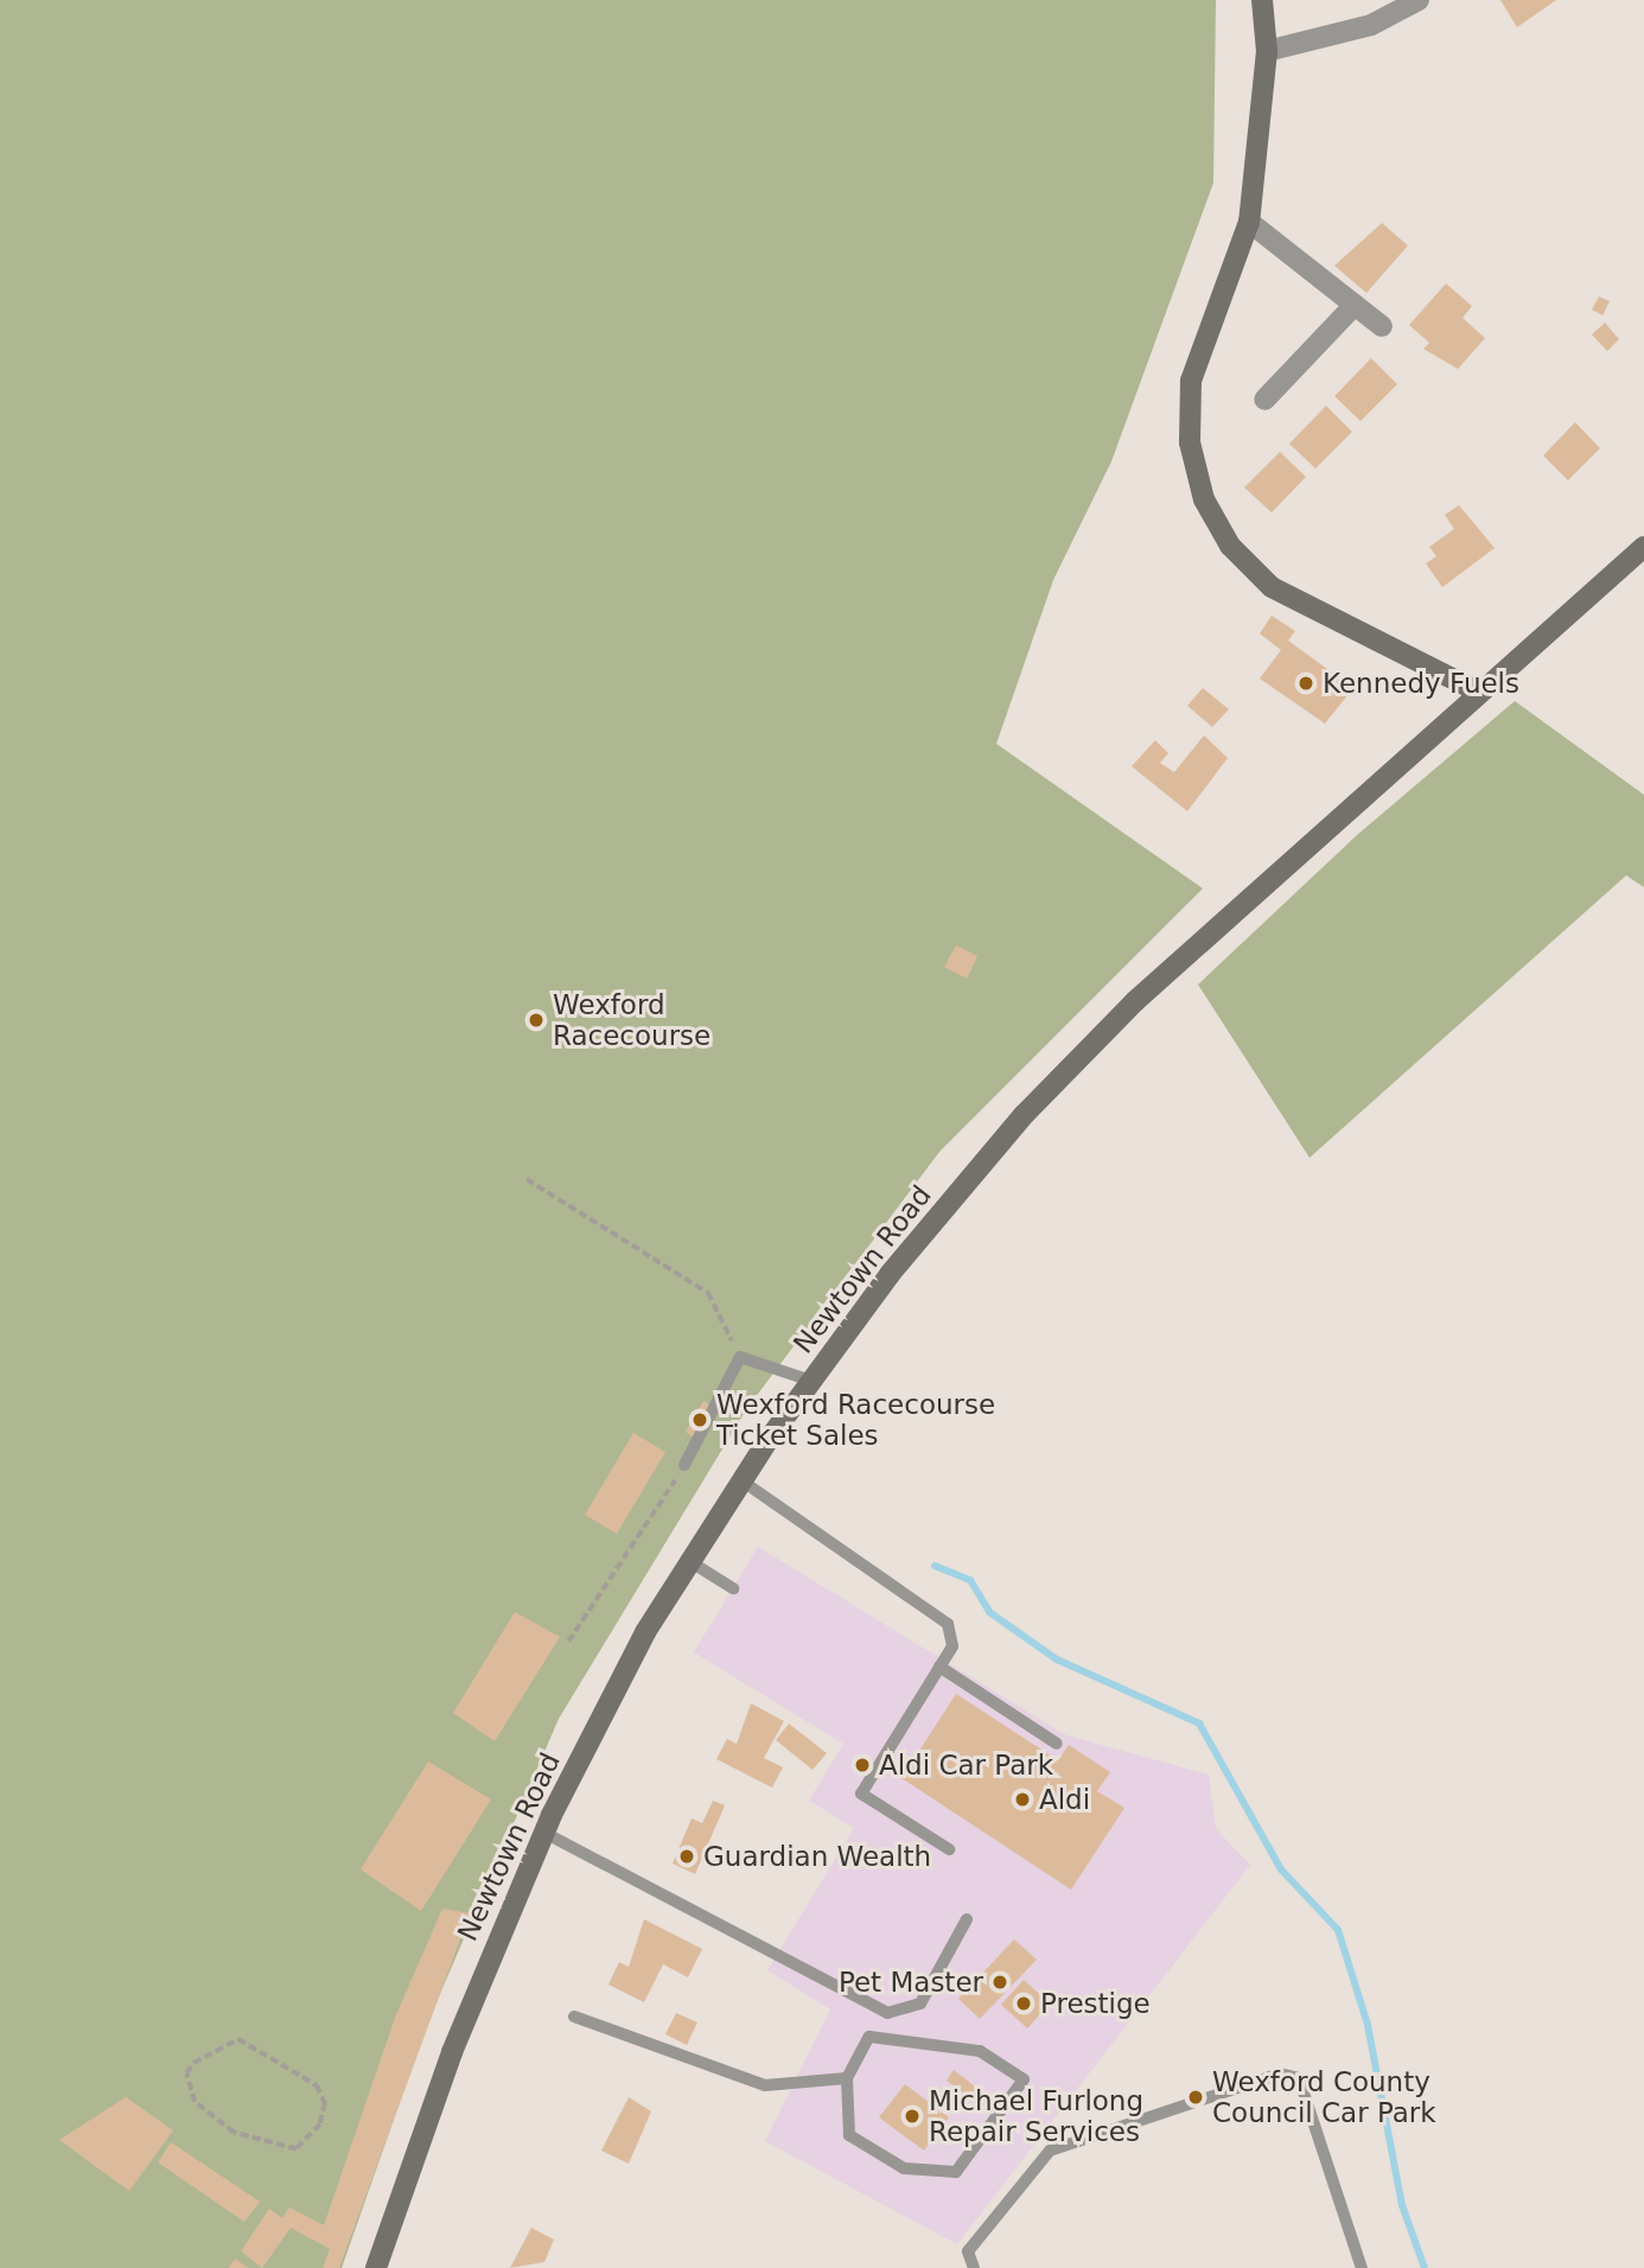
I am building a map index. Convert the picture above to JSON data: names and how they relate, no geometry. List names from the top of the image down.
{
  "streets": {
    "main road": ["Newtown Road"]
  },
  "places": [
    "Kennedy Fuels",
    "Wexford Racecourse",
    "Wexford Racecourse Ticket Sales",
    "Aldi Car Park",
    "Aldi",
    "Guardian Wealth",
    "Pet Master",
    "Prestige",
    "Wexford County Council Car Park",
    "Michael Furlong Repair Services"
  ]
}
